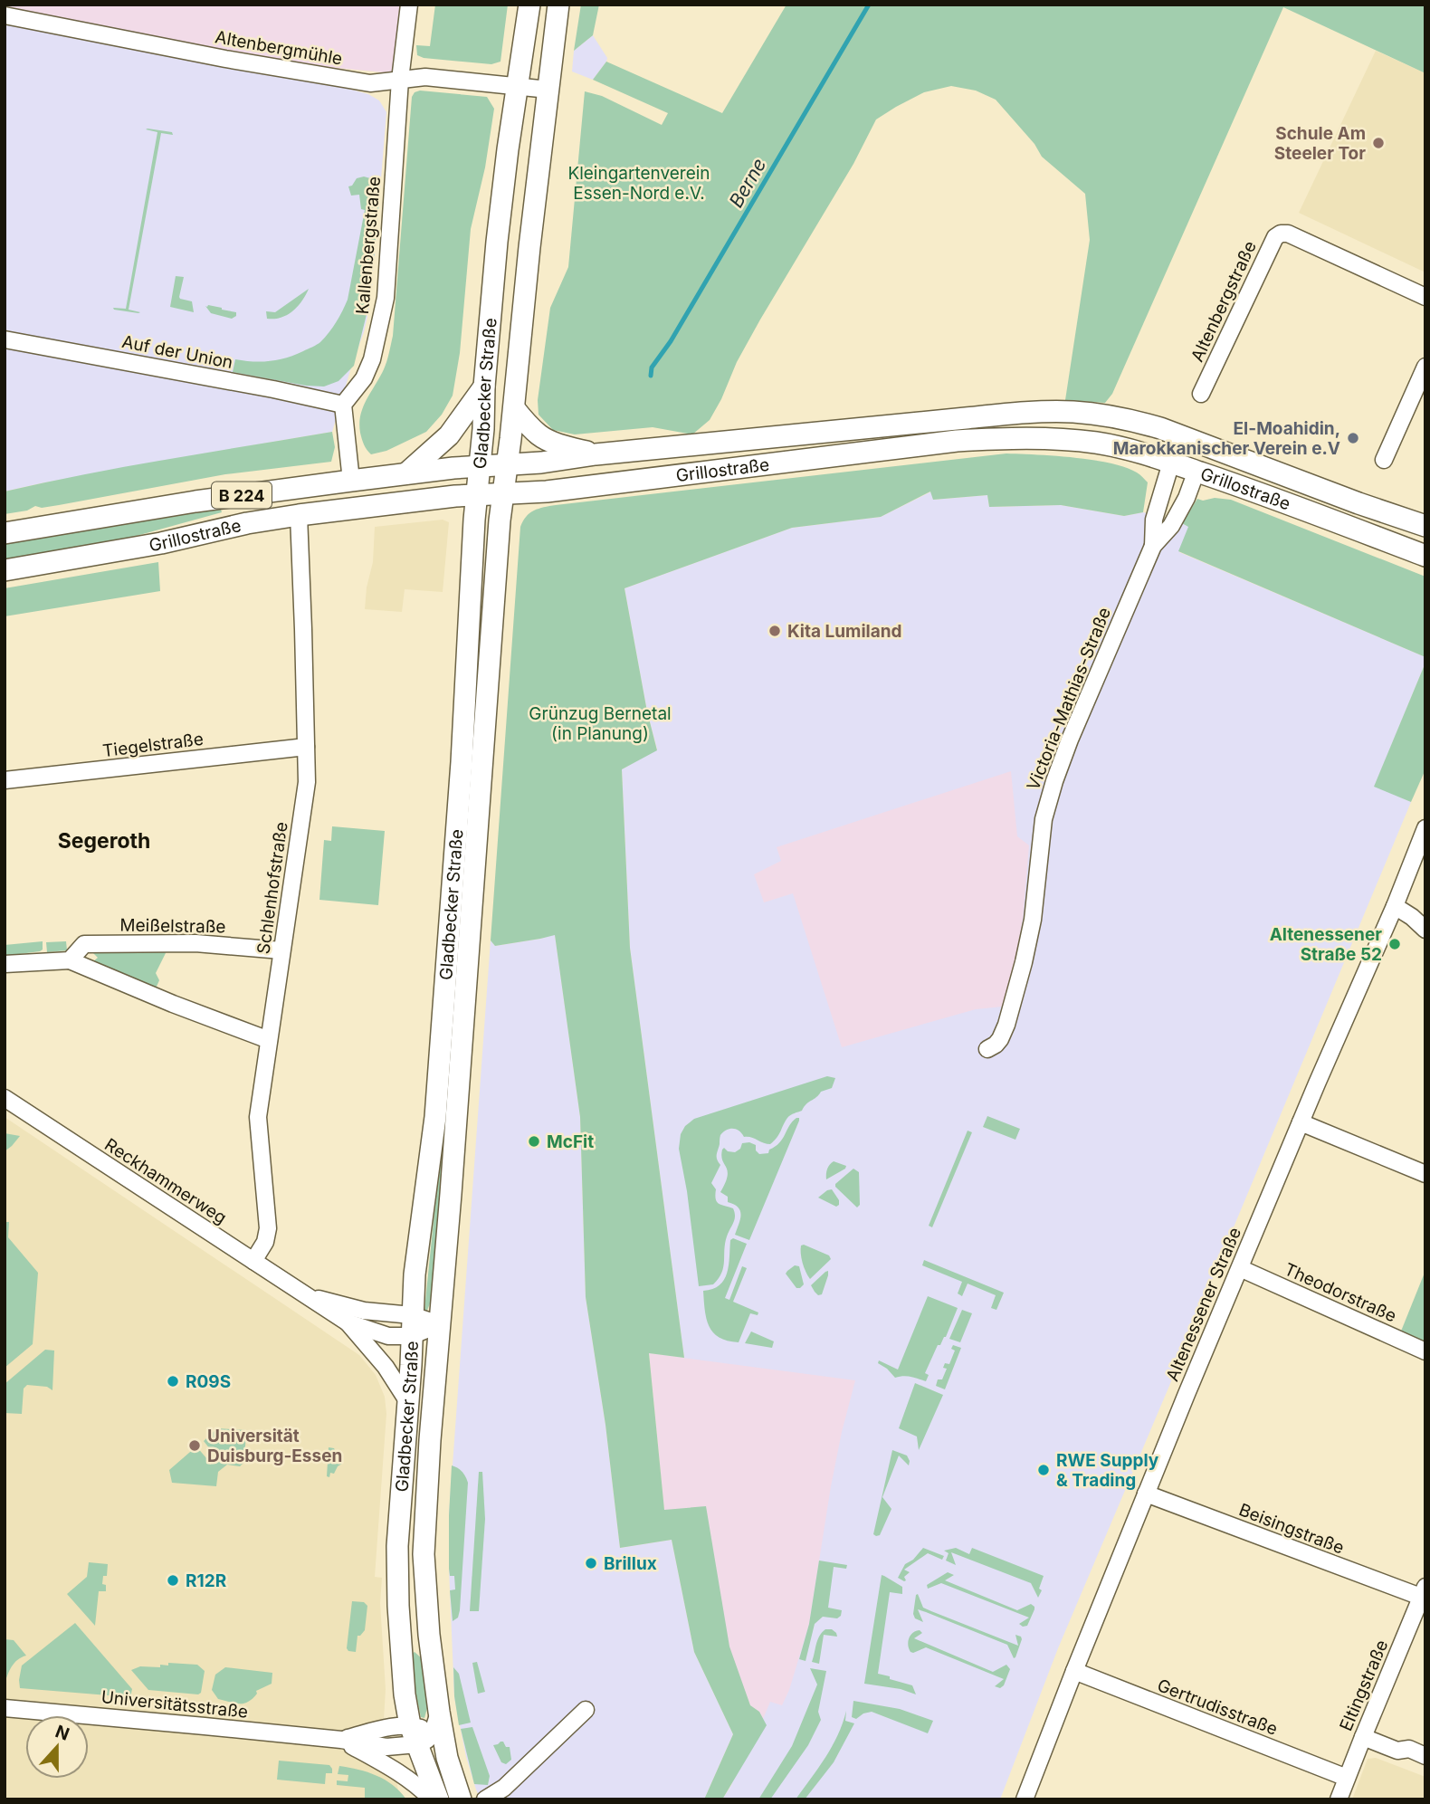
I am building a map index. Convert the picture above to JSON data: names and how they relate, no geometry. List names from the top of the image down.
{
  "streets": {
    "main road": ["Gladbecker Straße", "Grillostraße", "B 224"],
    "street": [
      "Altenbergmühle",
      "Kallenbergstraße",
      "Altenbergstraße",
      "Auf der Union",
      "Victoria-Mathias-Straße",
      "Tiegelstraße",
      "Schlenhofstraße",
      "Meißelstraße",
      "Reckhammerweg",
      "Theodorstraße",
      "Altenessener Straße",
      "Beisingstraße",
      "Eltingstraße",
      "Universitätsstraße",
      "Gertrudisstraße"
    ]
  },
  "crossings": [
    ["Altenbergmühle", "Kallenbergstraße"],
    ["Altenbergmühle", "Gladbecker Straße"],
    ["Kallenbergstraße", "Auf der Union"],
    ["Gladbecker Straße", "Grillostraße"],
    ["Gladbecker Straße", "Reckhammerweg"],
    ["Gladbecker Straße", "Universitätsstraße"],
    ["Grillostraße", "Victoria-Mathias-Straße"],
    ["Grillostraße", "Schlenhofstraße"],
    ["Tiegelstraße", "Schlenhofstraße"],
    ["Schlenhofstraße", "Meißelstraße"],
    ["Schlenhofstraße", "Reckhammerweg"],
    ["Theodorstraße", "Altenessener Straße"],
    ["Altenessener Straße", "Beisingstraße"],
    ["Altenessener Straße", "Gertrudisstraße"],
    ["Beisingstraße", "Eltingstraße"],
    ["Eltingstraße", "Gertrudisstraße"]
  ],
  "districts": ["Segeroth"],
  "water": ["Berne"],
  "parks": ["Kleingartenverein Essen-Nord e.V.", "Grünzug Bernetal (in Planung)"],
  "places": [
    "Schule Am Steeler Tor",
    "El-Moahidin, Marokkanischer Verein e.V",
    "Kita Lumiland",
    "Altenessener Straße 52",
    "McFit",
    "R09S",
    "Universität Duisburg-Essen",
    "RWE Supply & Trading",
    "Brillux",
    "R12R"
  ],
  "north": "top"
}
